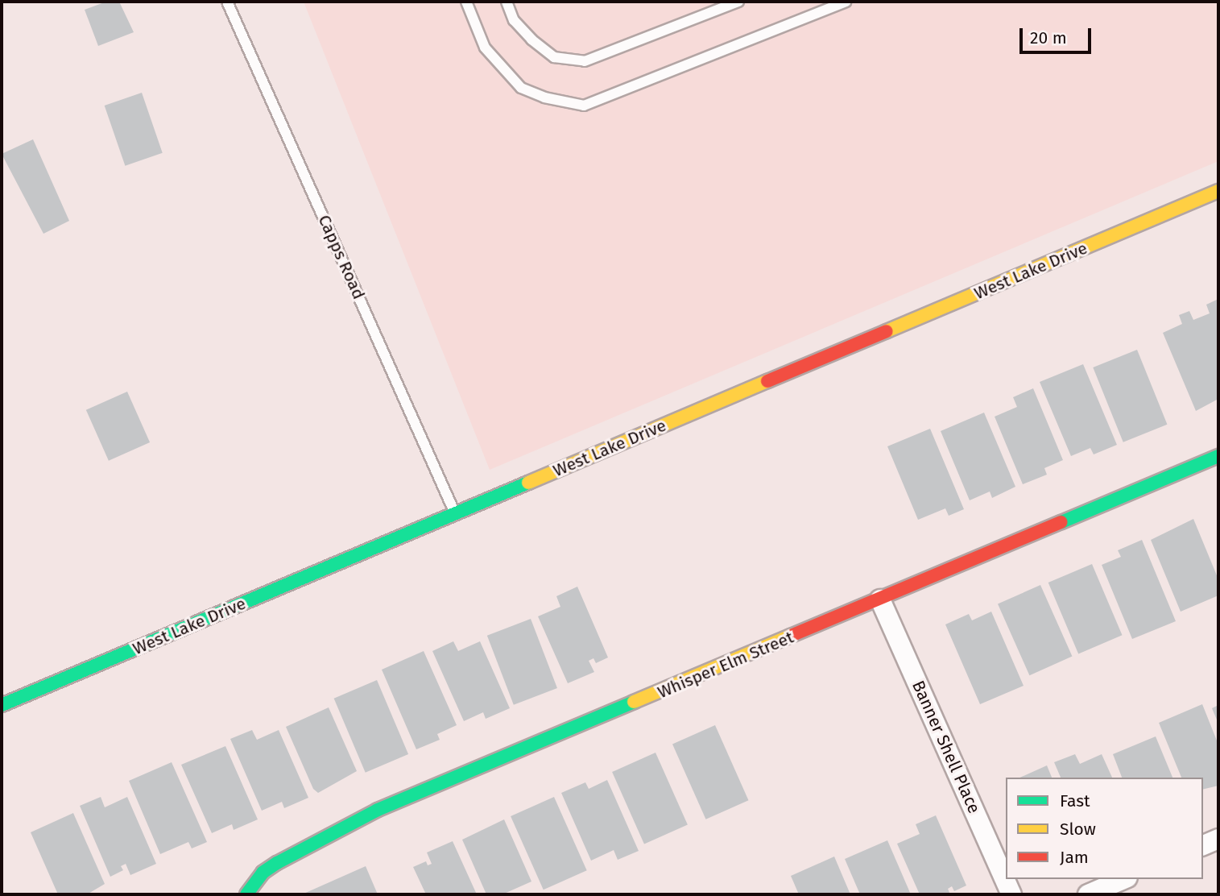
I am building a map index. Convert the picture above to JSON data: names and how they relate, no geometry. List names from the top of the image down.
{
  "streets": {
    "street": ["West Lake Drive", "Whisper Elm Street", "Banner Shell Place"],
    "lane": ["Capps Road"]
  },
  "crossings": [
    ["Capps Road", "West Lake Drive"],
    ["Whisper Elm Street", "Banner Shell Place"]
  ],
  "legend": ["Fast", "Slow", "Jam"],
  "scale_bar": "20 m"
}
